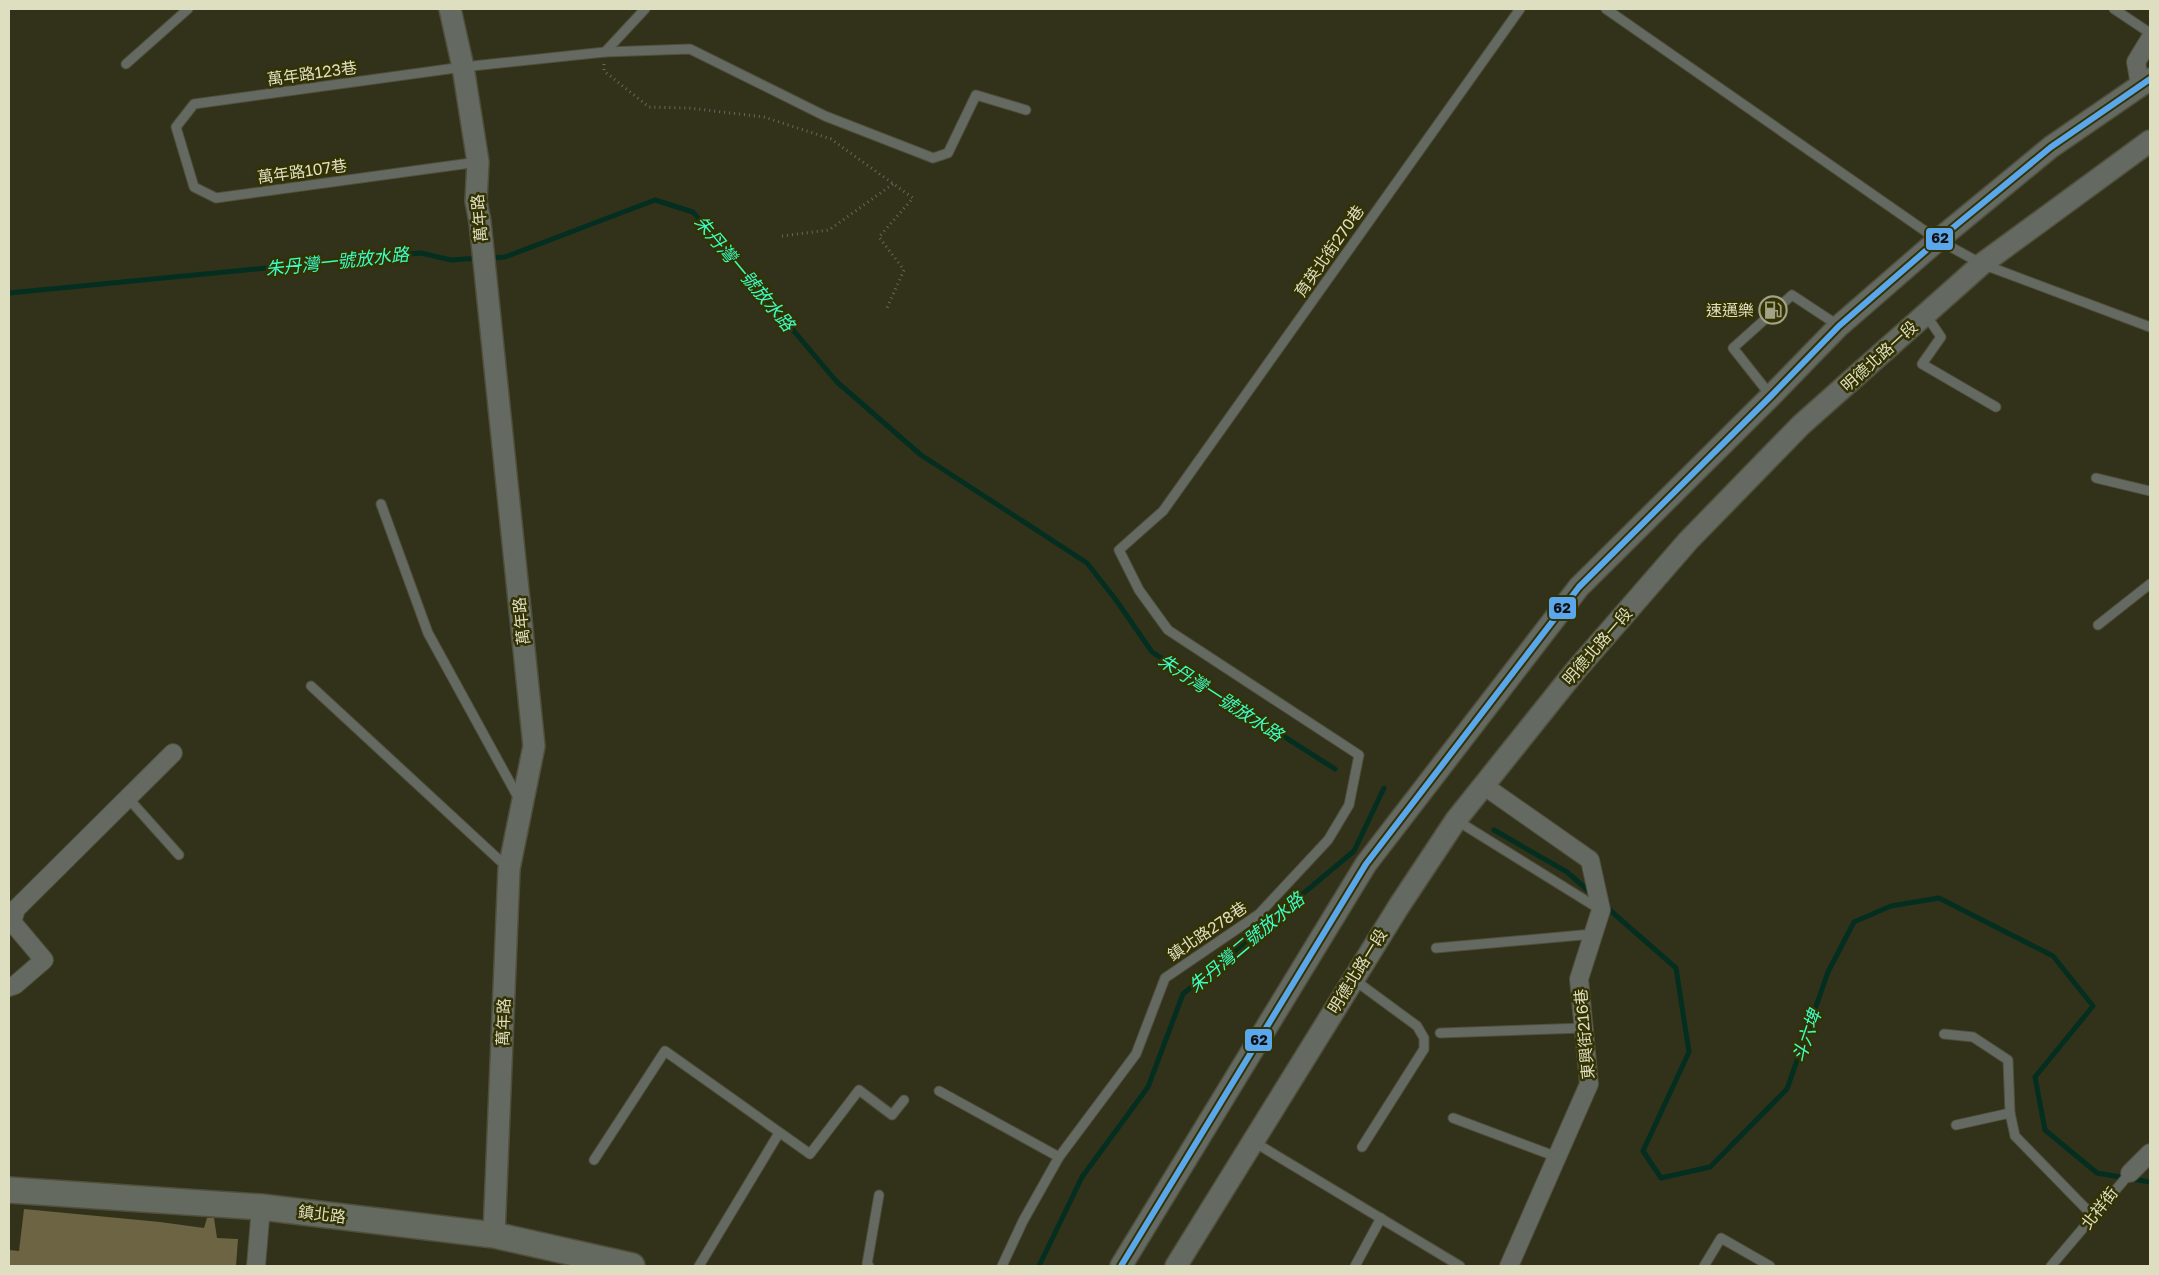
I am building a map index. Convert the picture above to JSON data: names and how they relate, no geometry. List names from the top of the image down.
{
  "streets": {
    "main road": ["鎮北路"],
    "street": [
      "萬年路",
      "明德北路一段",
      "東興街216巷",
      "北祥街"
    ],
    "lane": [
      "萬年路123巷",
      "萬年路107巷",
      "育英北街270巷",
      "鎮北路278巷"
    ]
  },
  "crossings": [
    ["萬年路123巷", "萬年路107巷"],
    ["萬年路123巷", "萬年路"],
    ["萬年路107巷", "萬年路"],
    ["萬年路", "鎮北路"],
    ["育英北街270巷", "鎮北路278巷"]
  ],
  "water": ["朱丹灣一號放水路", "朱丹灣二號放水路", "斗六埤"],
  "places": {
    "fuel station": ["速邁樂"]
  },
  "lines": ["transit line 62"]
}
